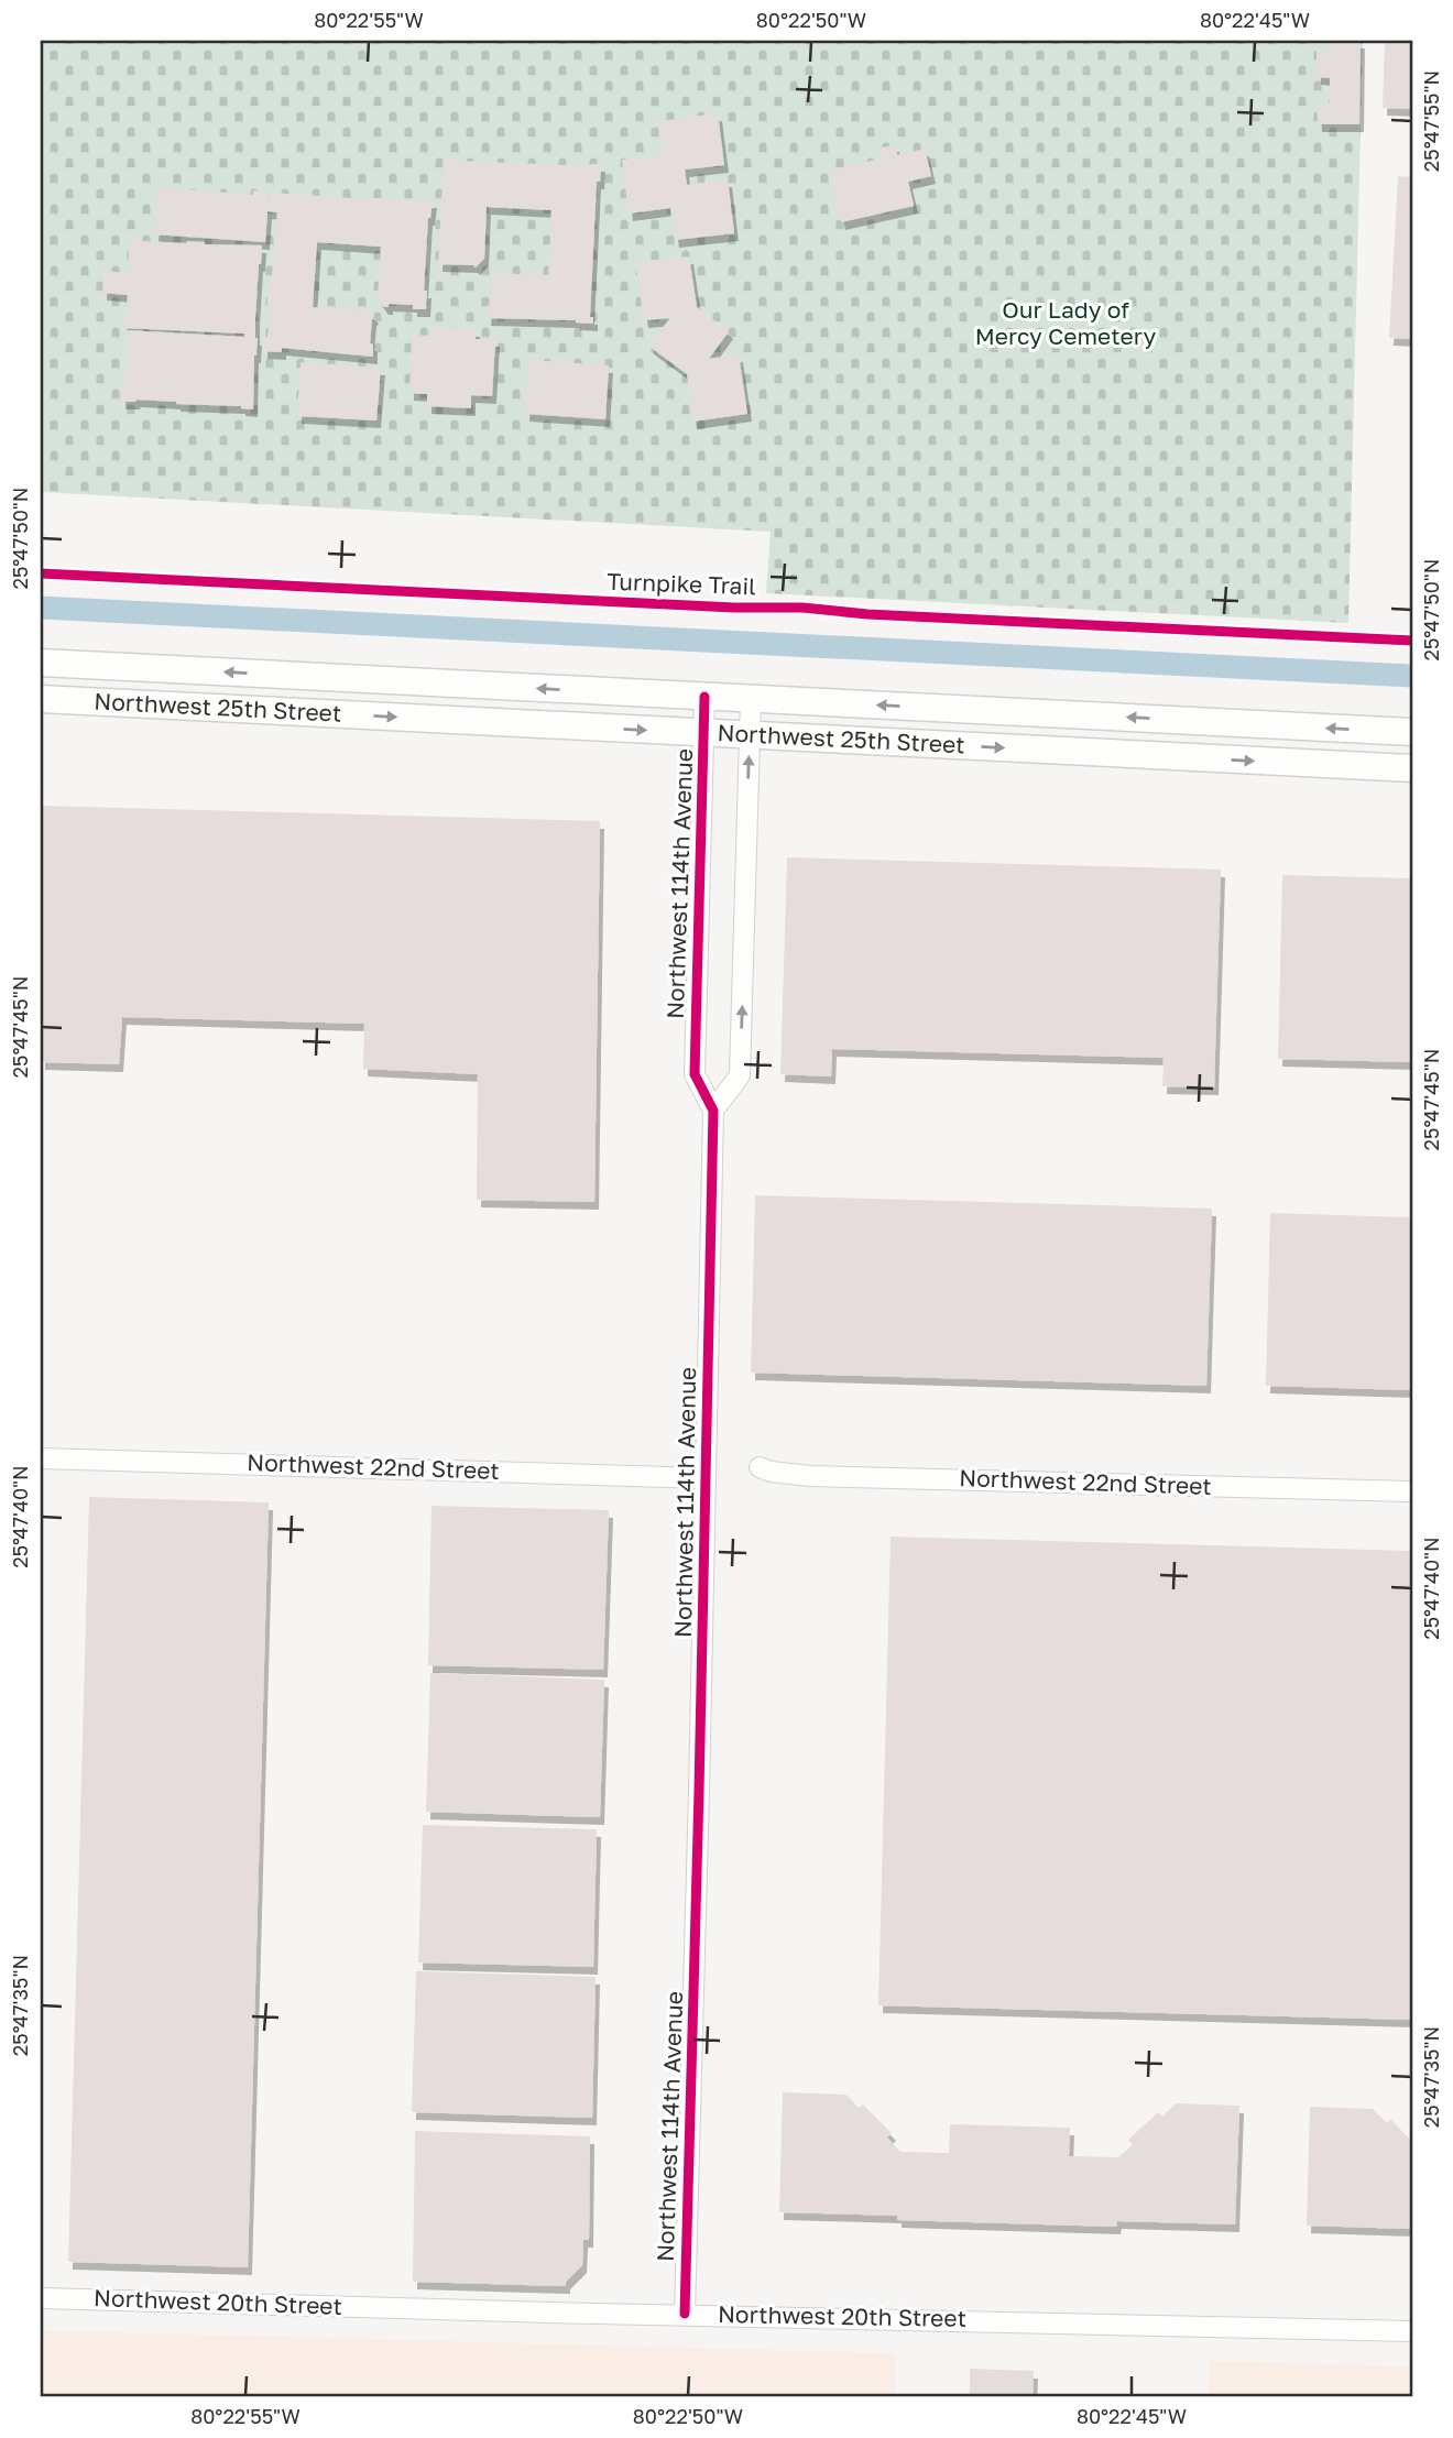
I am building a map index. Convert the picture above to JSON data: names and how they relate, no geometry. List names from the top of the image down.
{
  "streets": {
    "main road": ["Northwest 25th Street"],
    "street": ["Northwest 114th Avenue", "Northwest 22nd Street", "Northwest 20th Street"],
    "cycle path": ["Turnpike Trail"]
  },
  "crossings": [
    ["Northwest 25th Street", "Northwest 114th Avenue"],
    ["Northwest 114th Avenue", "Northwest 22nd Street"],
    ["Northwest 114th Avenue", "Northwest 20th Street"]
  ],
  "parks": ["Our Lady of Mercy Cemetery"],
  "coordinates": [
    "80°22'55\"W",
    "80°22'50\"W",
    "80°22'45\"W",
    "25°47'55\"N",
    "25°47'50\"N",
    "25°47'45\"N",
    "25°47'40\"N",
    "25°47'35\"N"
  ]
}
